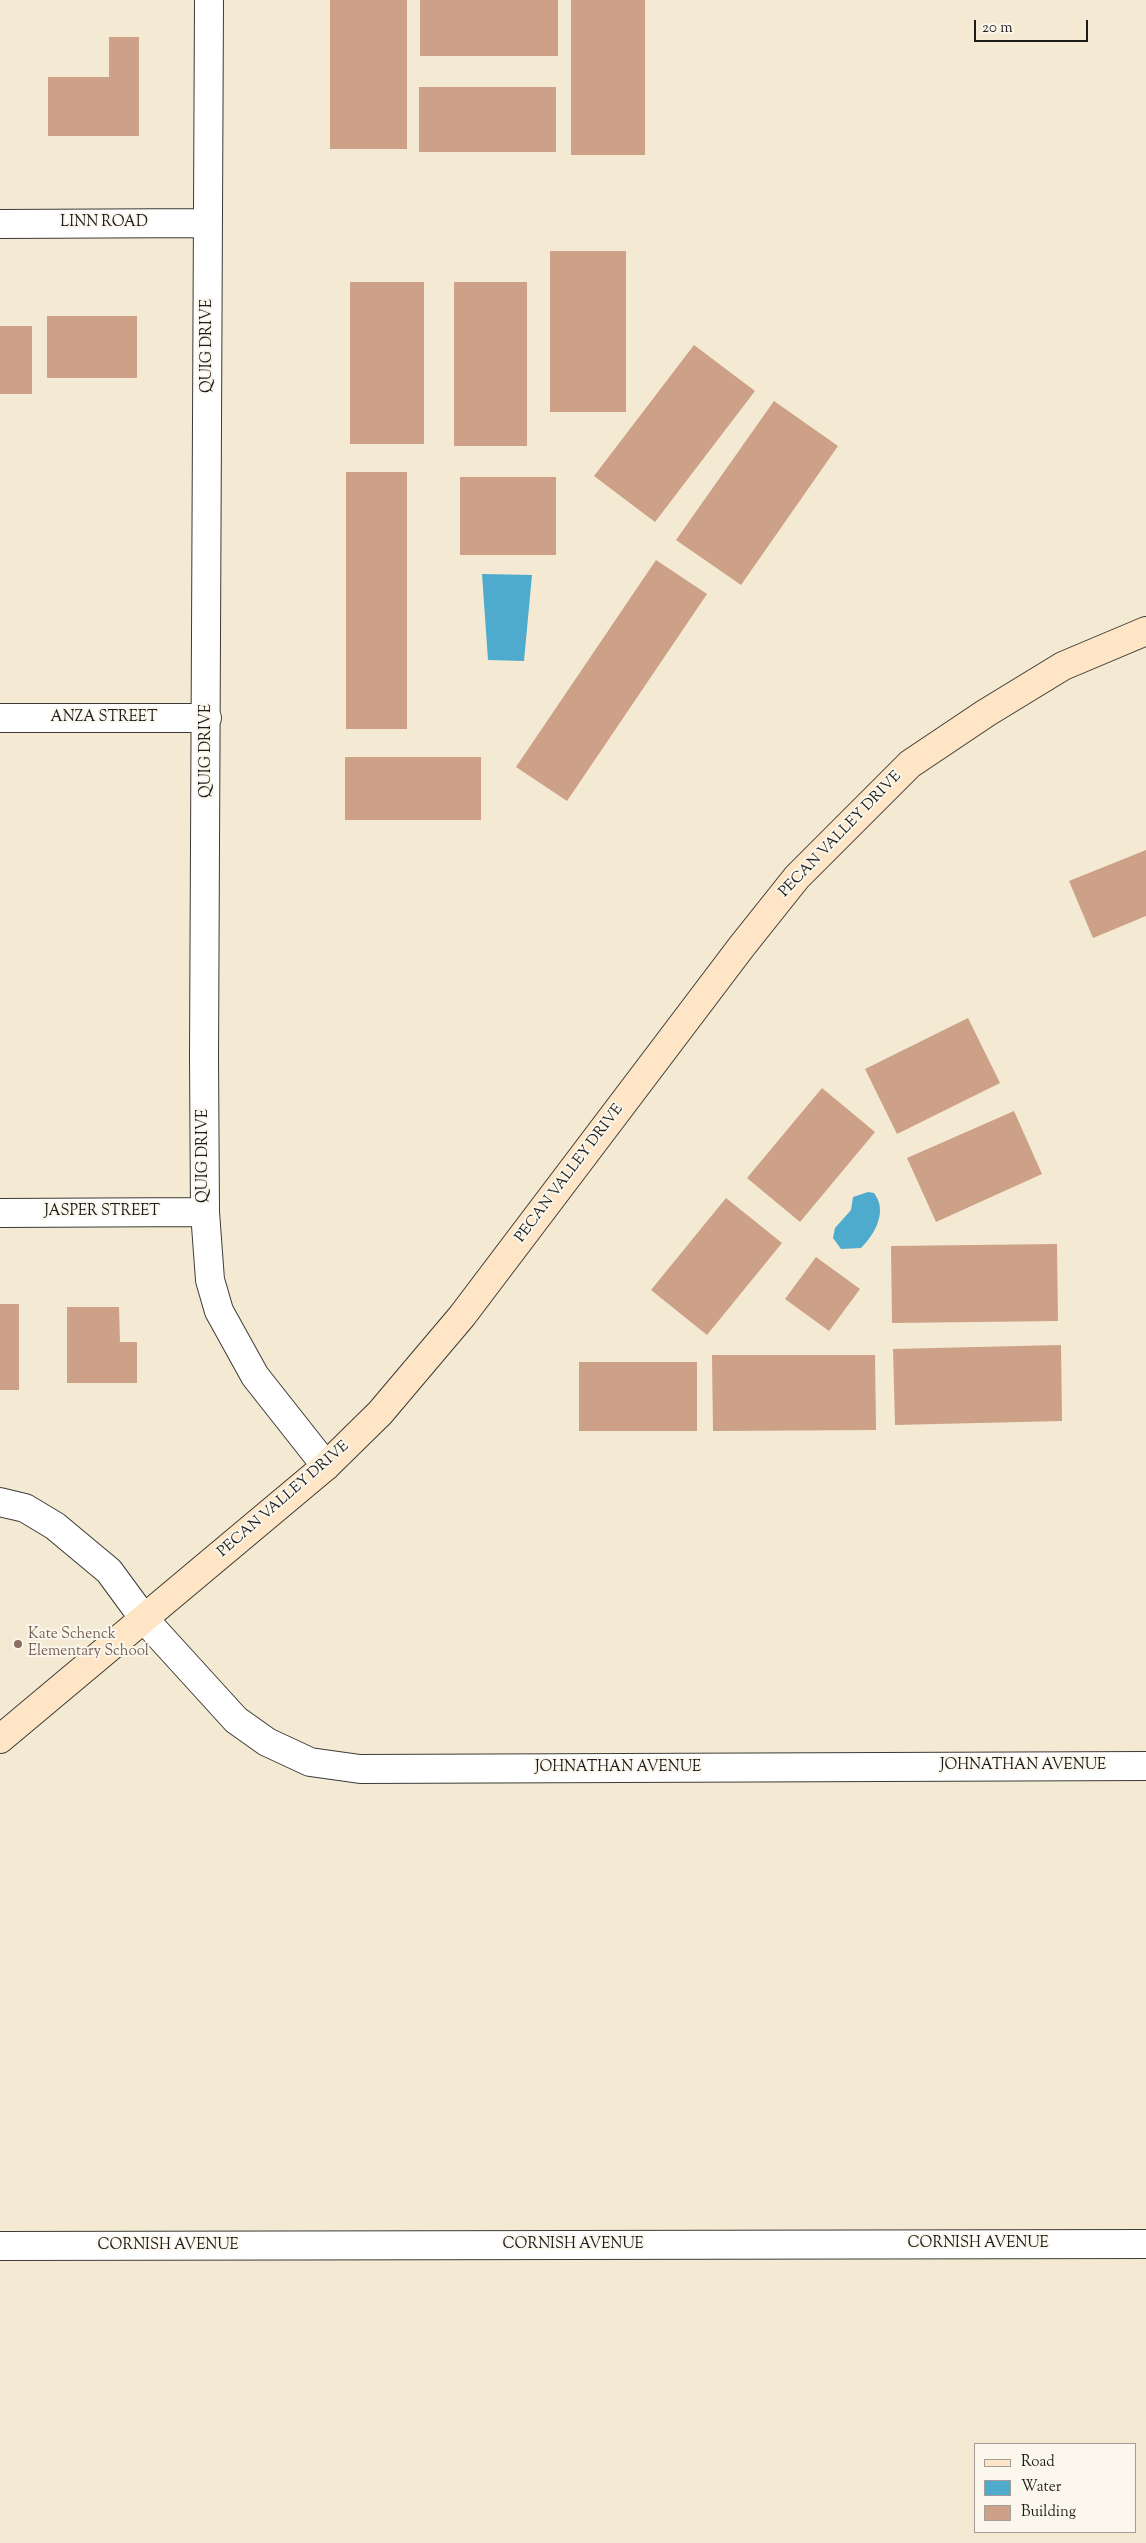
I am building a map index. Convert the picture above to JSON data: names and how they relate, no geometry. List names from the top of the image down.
{
  "streets": {
    "main road": ["PECAN VALLEY DRIVE"],
    "street": [
      "LINN ROAD",
      "QUIG DRIVE",
      "ANZA STREET",
      "JASPER STREET",
      "JOHNATHAN AVENUE",
      "CORNISH AVENUE"
    ]
  },
  "crossings": [
    ["LINN ROAD", "QUIG DRIVE"],
    ["QUIG DRIVE", "ANZA STREET"],
    ["QUIG DRIVE", "PECAN VALLEY DRIVE"],
    ["QUIG DRIVE", "JASPER STREET"],
    ["PECAN VALLEY DRIVE", "JOHNATHAN AVENUE"]
  ],
  "places": ["Kate Schenck Elementary School"],
  "legend": ["Road", "Water", "Building"],
  "scale_bar": "20 m"
}
